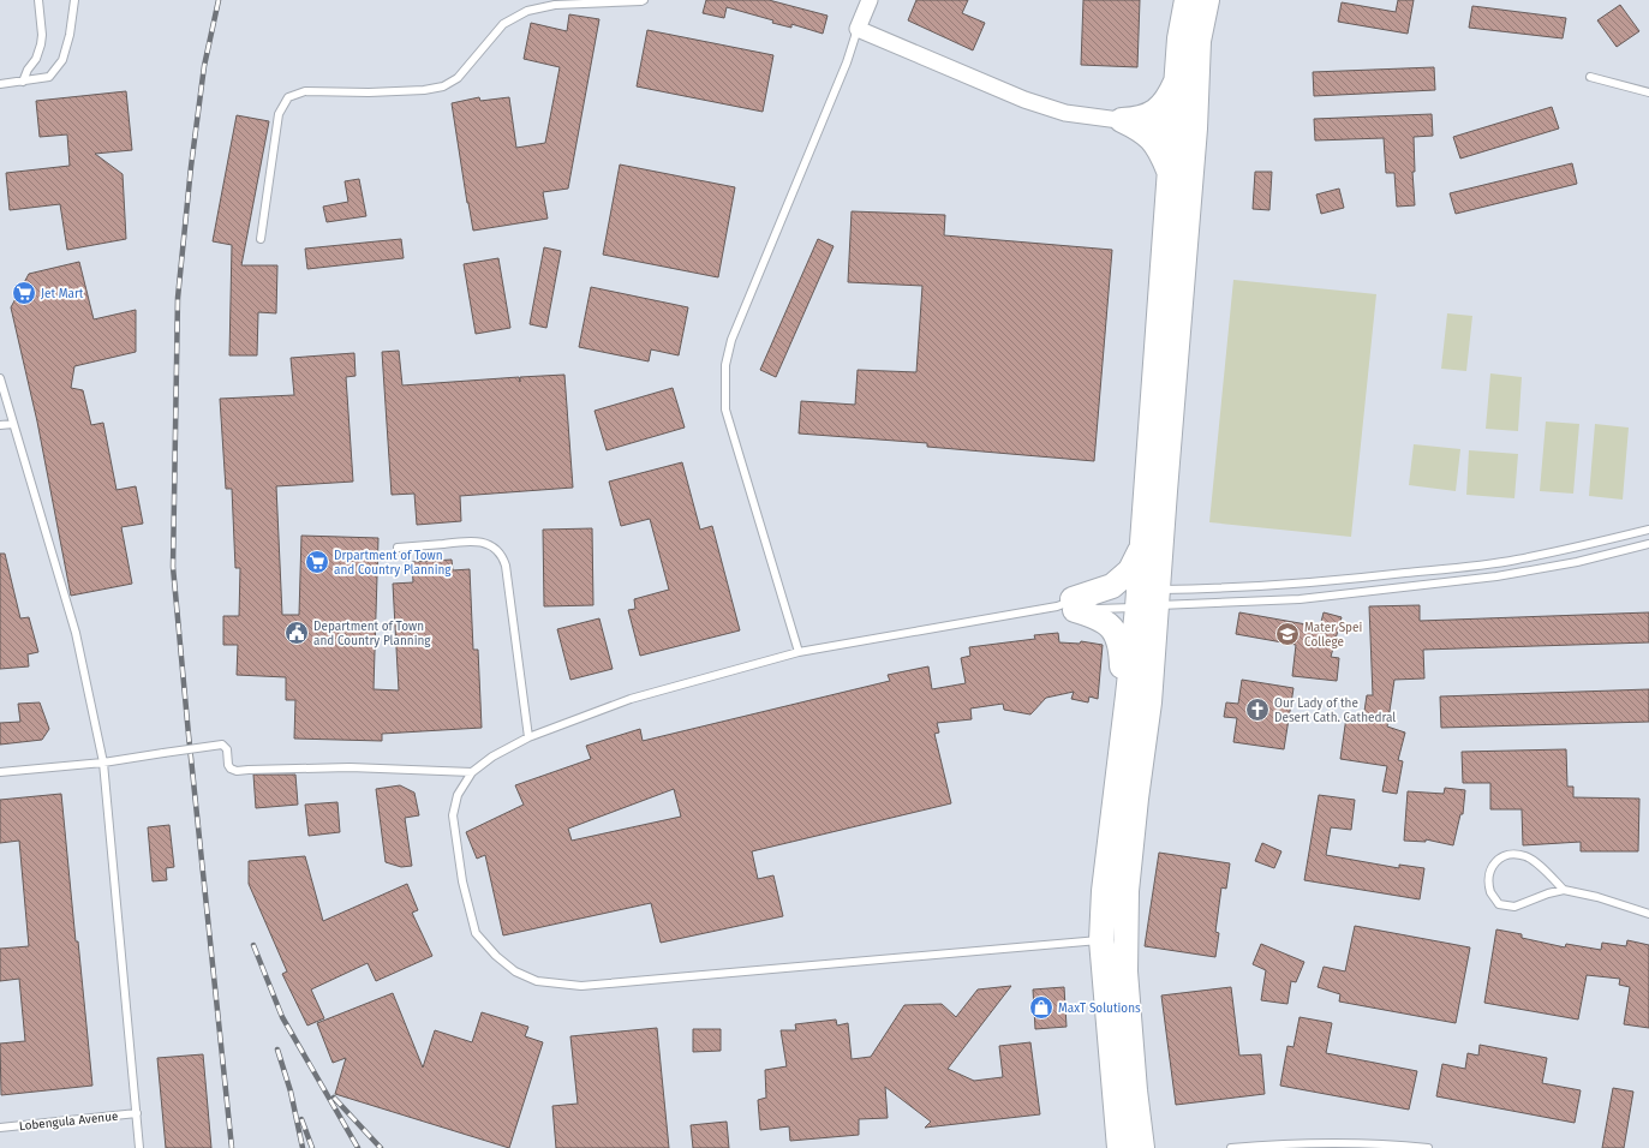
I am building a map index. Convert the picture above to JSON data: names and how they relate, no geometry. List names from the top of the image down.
{
  "streets": {
    "lane": ["Lobengula Avenue"]
  },
  "places": {
    "supermarket": ["Jet Mart", "Drpartment of Town and Country Planning"],
    "public building": ["Department of Town and Country Planning"],
    "school or university": ["Mater Spei College"],
    "church": ["Our Lady of the Desert Cath. Cathedral"],
    "shop": ["MaxT Solutions"]
  }
}
